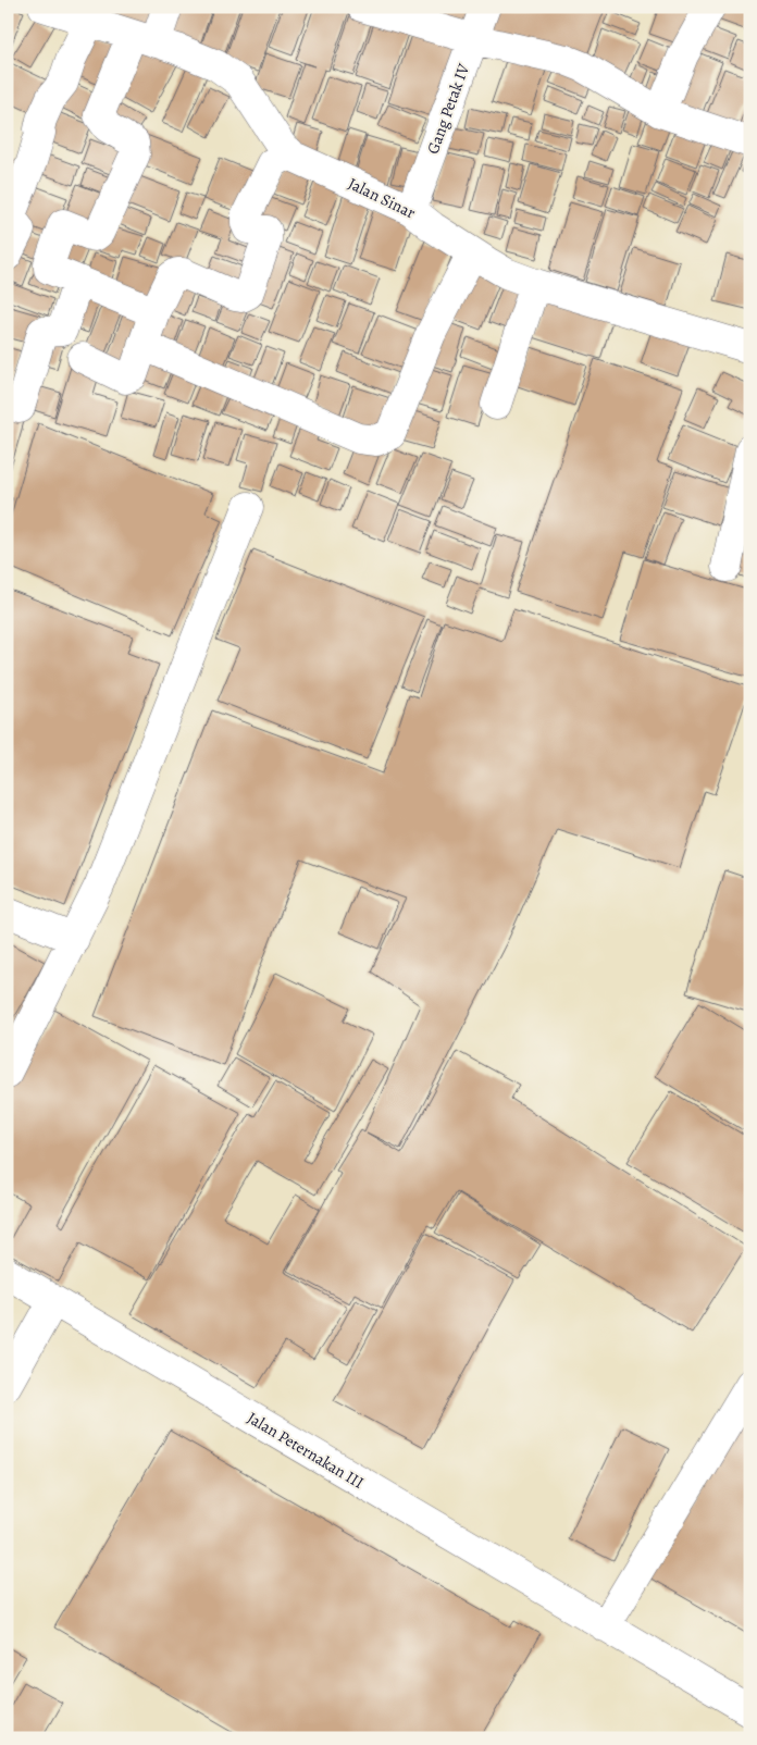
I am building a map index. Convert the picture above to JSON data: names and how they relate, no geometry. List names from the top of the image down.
{
  "streets": {
    "street": ["Gang Petak IV", "Jalan Sinar", "Jalan Peternakan III"]
  },
  "crossings": [
    ["Gang Petak IV", "Jalan Sinar"]
  ]
}
